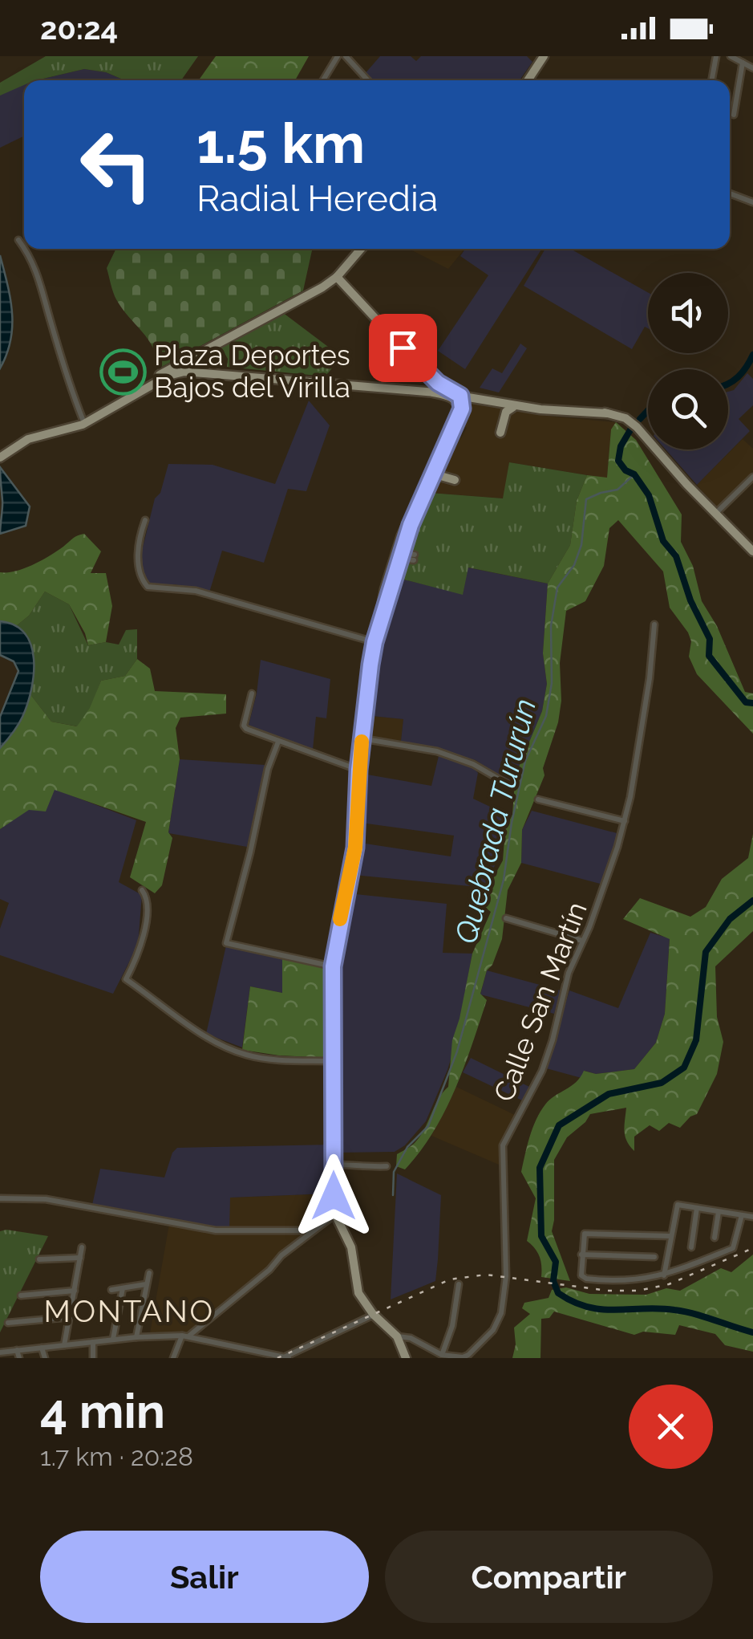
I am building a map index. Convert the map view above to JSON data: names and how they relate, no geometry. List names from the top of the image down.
{
  "streets": {
    "street": ["Calle San Martín"]
  },
  "districts": ["MONTANO"],
  "water": ["Quebrada Tururún"],
  "places": {
    "sports": ["Plaza Deportes Bajos del Virilla"]
  },
  "page": {
    "status": "20:24",
    "turn": ["1.5 km", "Radial Heredia"],
    "heading": ["4 min", "1.7 km · 20:28"],
    "buttons": ["Salir", "Compartir"]
  }
}
